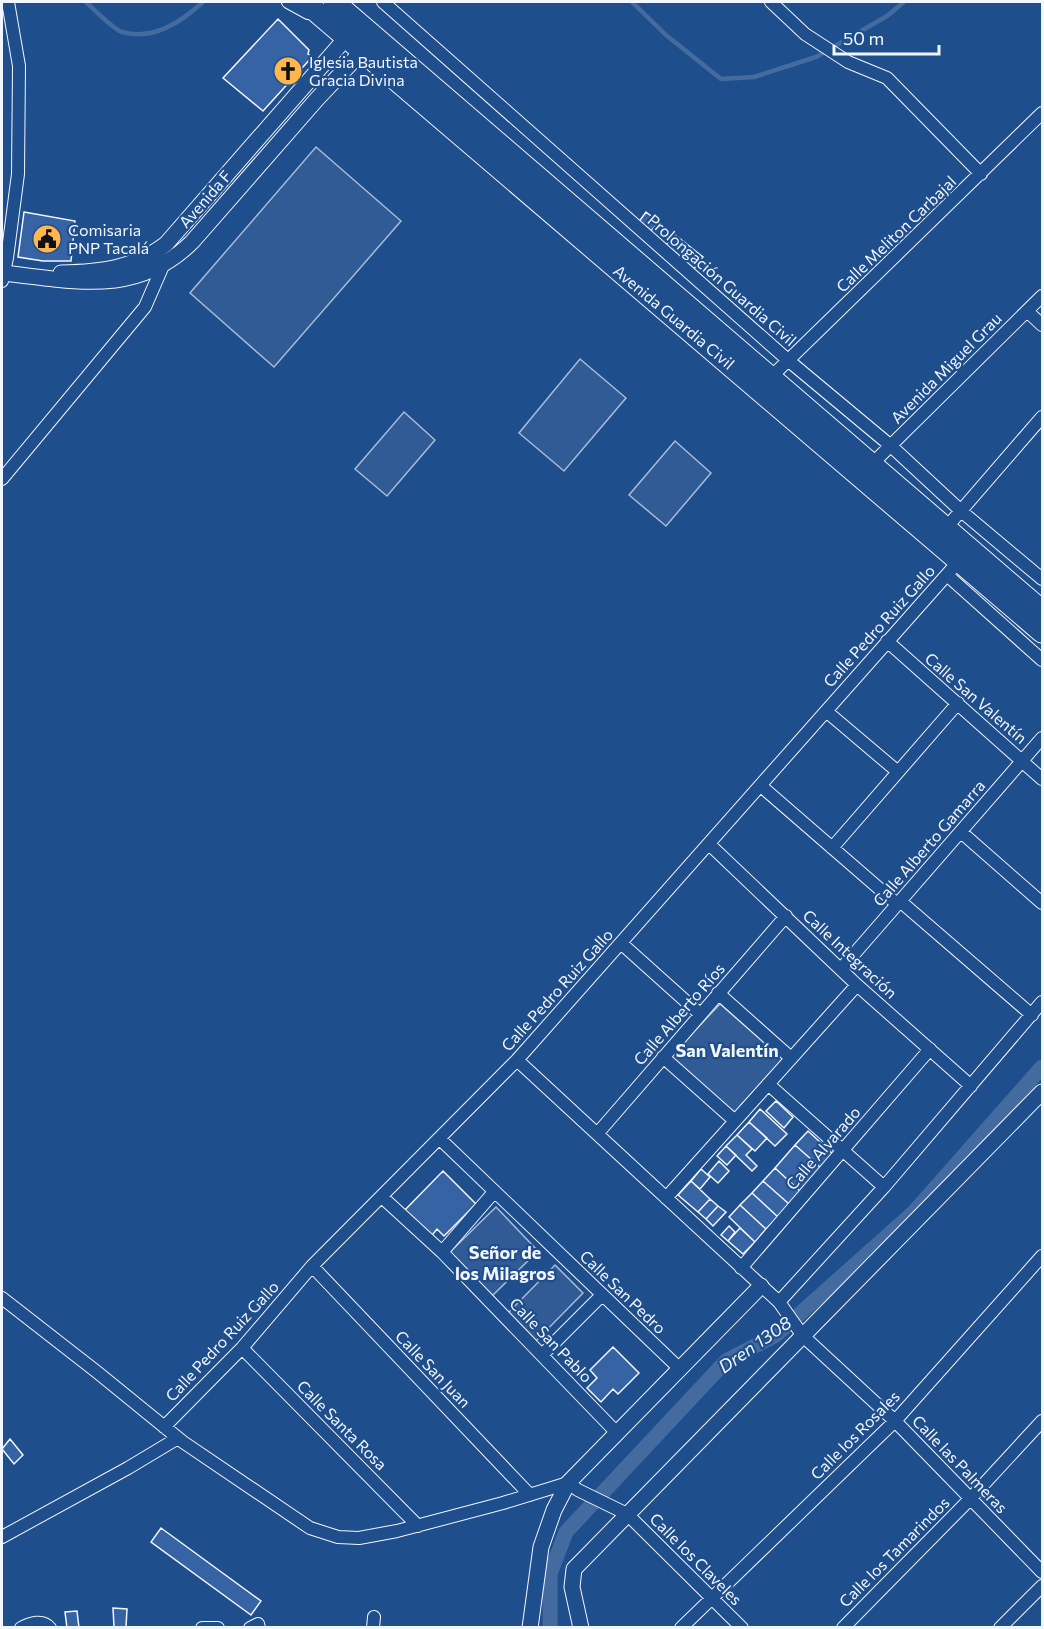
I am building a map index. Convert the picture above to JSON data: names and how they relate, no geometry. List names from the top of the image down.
{
  "streets": {
    "highway": ["Avenida Guardia Civil"],
    "street": [
      "Avenida F",
      "Calle Meliton Carbajal",
      "Prolongación Guardia Civil",
      "Avenida Miguel Grau",
      "Calle Pedro Ruiz Gallo",
      "Calle San Valentín",
      "Calle Alberto Gamarra",
      "Calle Integración",
      "Calle Alberto Ríos",
      "Calle Alvarado",
      "Calle San Pedro",
      "Calle San Pablo",
      "Calle San Juan",
      "Calle Santa Rosa",
      "Calle los Rosales",
      "Calle las Palmeras",
      "Calle los Tamarindos",
      "Calle los Claveles"
    ]
  },
  "crossings": [
    ["Avenida F", "Avenida Guardia Civil"],
    ["Calle Meliton Carbajal", "Prolongación Guardia Civil"],
    ["Calle Meliton Carbajal", "Avenida Guardia Civil"],
    ["Prolongación Guardia Civil", "Avenida Miguel Grau"],
    ["Avenida Guardia Civil", "Avenida Miguel Grau"],
    ["Avenida Guardia Civil", "Calle Pedro Ruiz Gallo"],
    ["Calle Pedro Ruiz Gallo", "Calle San Valentín"],
    ["Calle Pedro Ruiz Gallo", "Calle Integración"],
    ["Calle Pedro Ruiz Gallo", "Calle San Pedro"],
    ["Calle Pedro Ruiz Gallo", "Calle San Pablo"],
    ["Calle Pedro Ruiz Gallo", "Calle San Juan"],
    ["Calle Pedro Ruiz Gallo", "Calle Santa Rosa"],
    ["Calle Pedro Ruiz Gallo", "Calle las Palmeras"],
    ["Calle San Valentín", "Calle Alberto Gamarra"],
    ["Calle Alberto Gamarra", "Calle Integración"],
    ["Calle Integración", "Calle Alberto Ríos"],
    ["Calle Integración", "Calle Alvarado"],
    ["Calle Alberto Ríos", "Calle las Palmeras"],
    ["Calle Alvarado", "Calle las Palmeras"],
    ["Calle los Rosales", "Calle las Palmeras"],
    ["Calle los Rosales", "Calle los Claveles"],
    ["Calle las Palmeras", "Calle los Tamarindos"]
  ],
  "districts": ["San Valentín", "Señor de los Milagros"],
  "water": ["Dren 1308"],
  "places": {
    "church": ["Iglesia Bautista Gracia Divina"],
    "public building": ["Comisaria PNP Tacalá"]
  },
  "scale_bar": "50 m"
}
